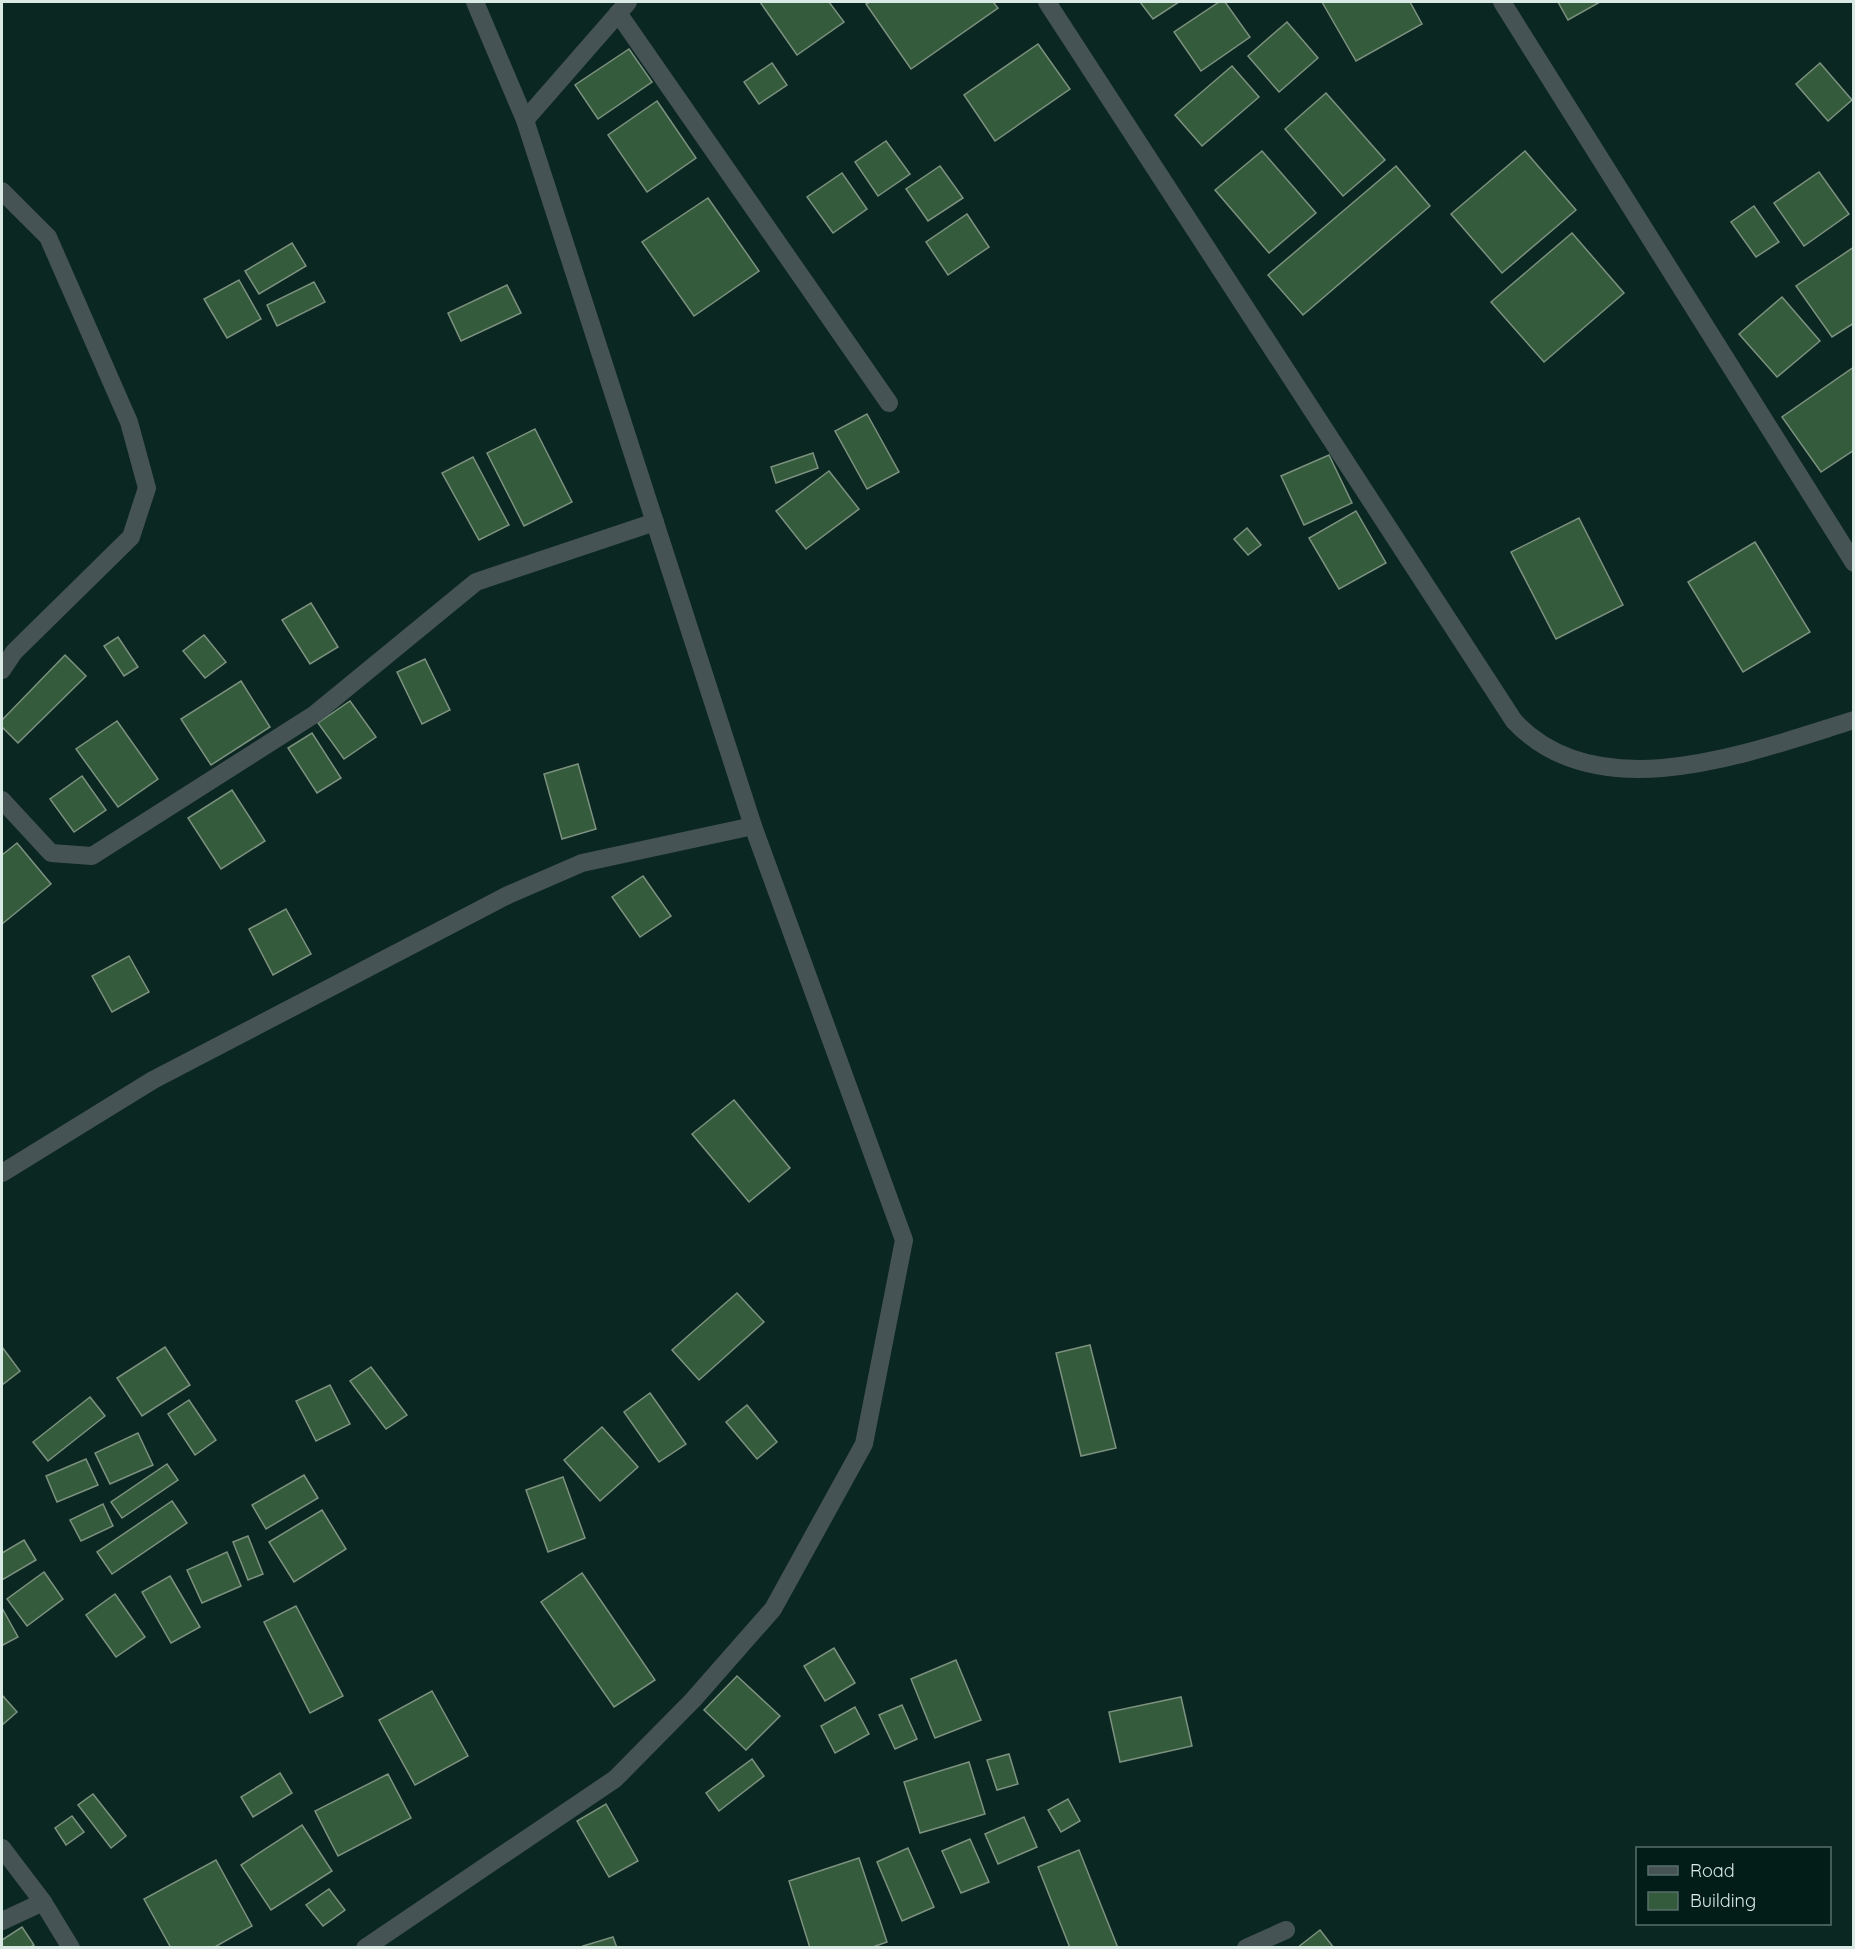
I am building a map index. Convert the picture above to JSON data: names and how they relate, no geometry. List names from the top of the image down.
{
  "legend": ["Road", "Building"]
}
